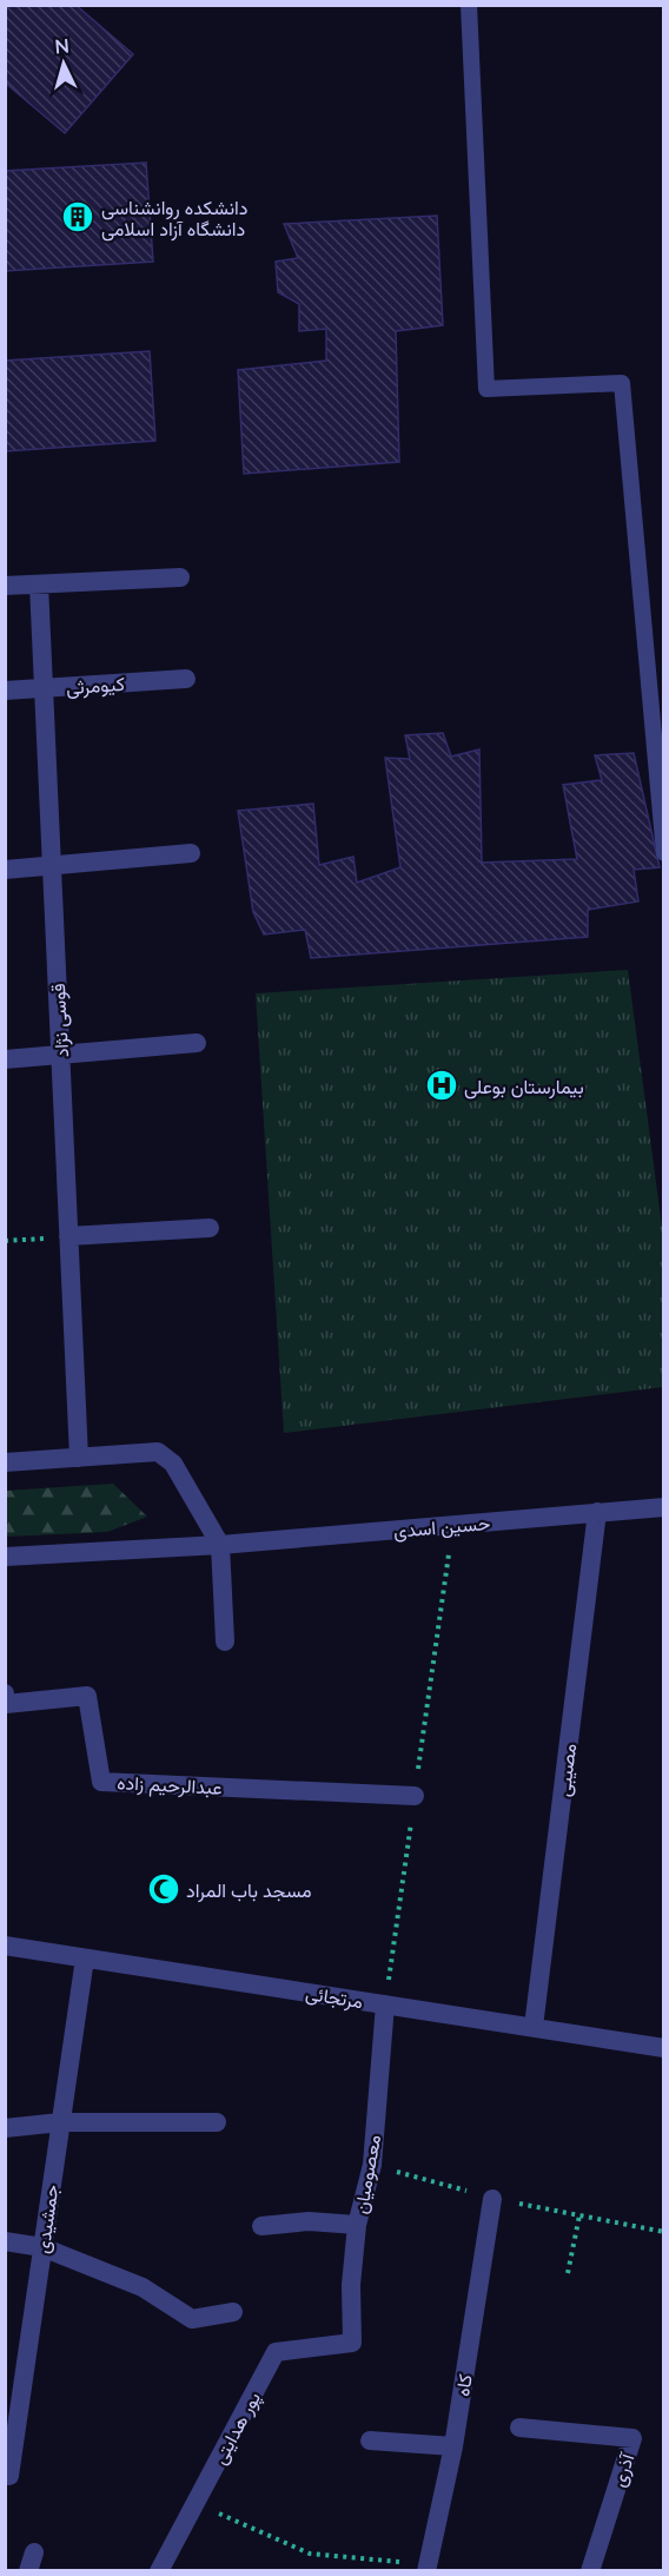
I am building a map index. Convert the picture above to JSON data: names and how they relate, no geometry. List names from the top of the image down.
{
  "streets": {
    "street": [
      "کیومرثی",
      "قوسی نژاد",
      "حسین اسدی",
      "مصیبی",
      "عبدالرحیم زاده",
      "مرتجائی",
      "معصومیان",
      "جمشیدی",
      "کاه",
      "پور هدایتی",
      "آذری"
    ]
  },
  "crossings": [
    ["کیومرثی", "قوسی نژاد"],
    ["حسین اسدی", "مصیبی"],
    ["مصیبی", "مرتجائی"],
    ["مرتجائی", "معصومیان"],
    ["مرتجائی", "جمشیدی"],
    ["معصومیان", "پور هدایتی"]
  ],
  "places": {
    "building": ["دانشکده روانشناسی دانشگاه آزاد اسلامی"],
    "hospital": ["بیمارستان بوعلی"],
    "mosque": ["مسجد باب المراد"]
  },
  "north": "top"
}
